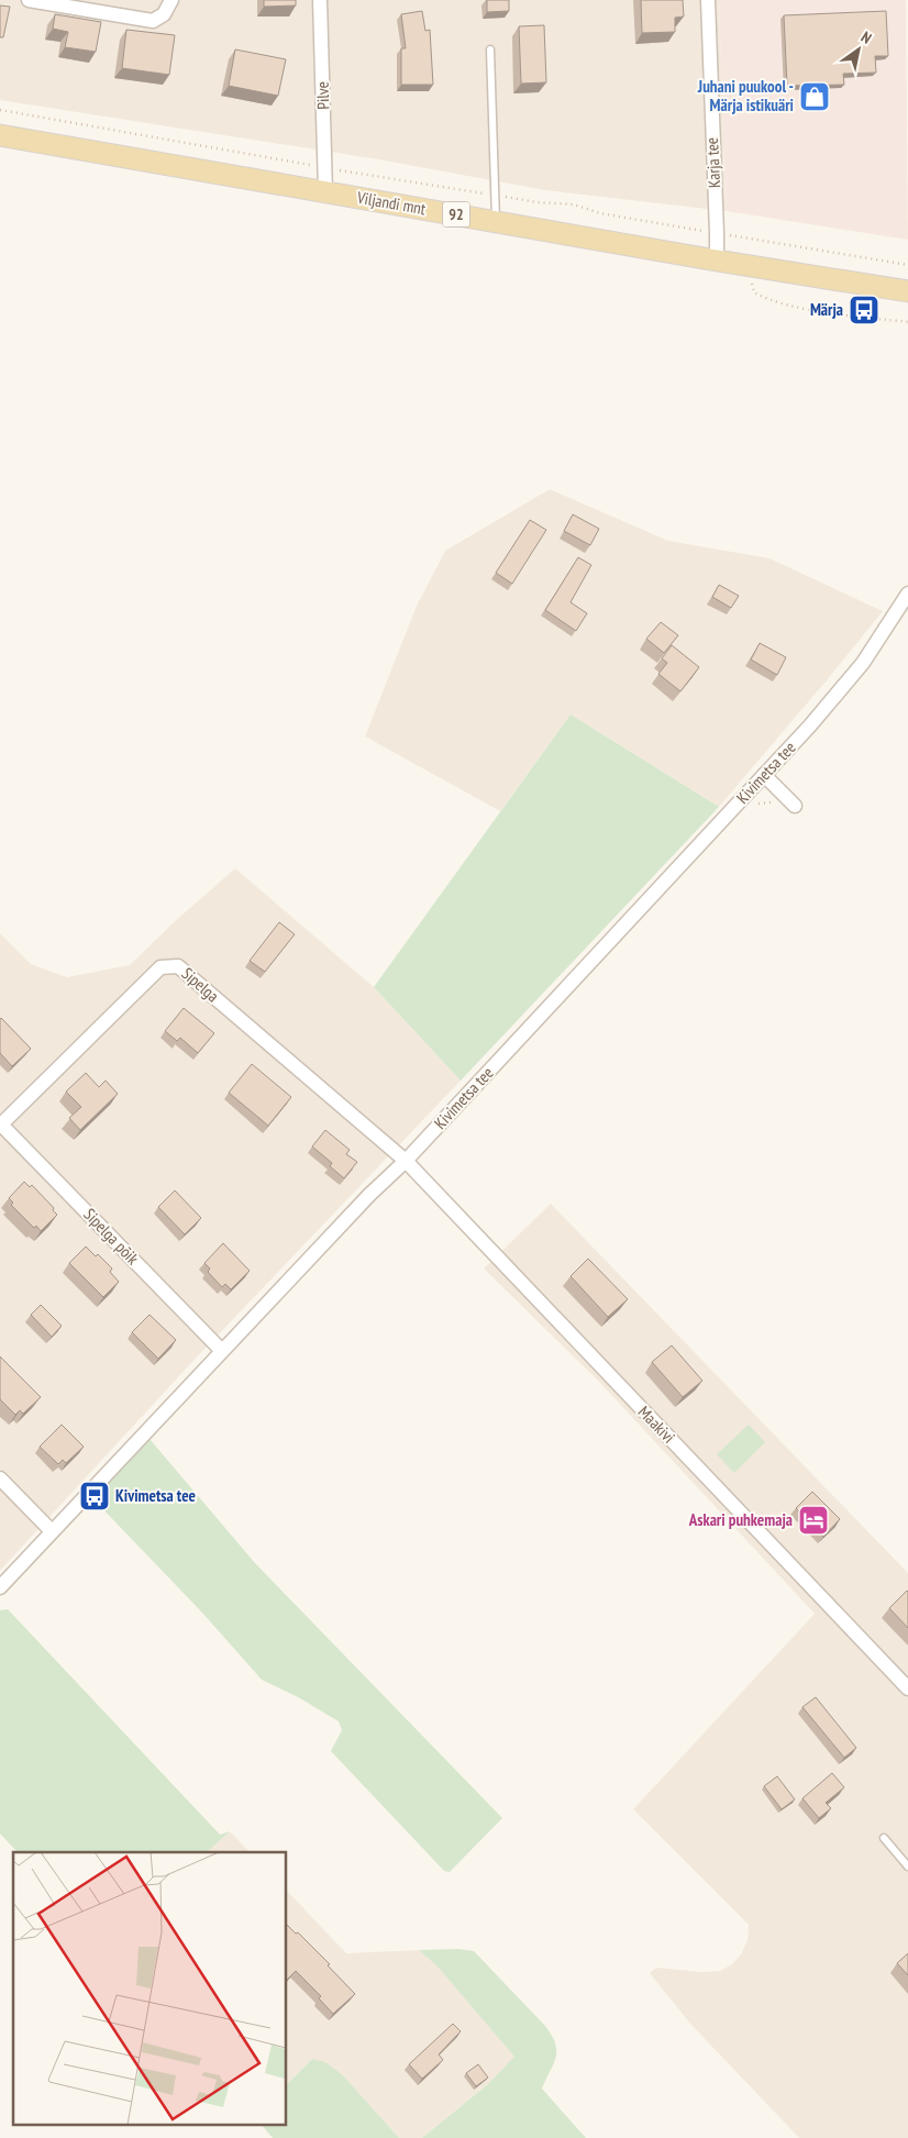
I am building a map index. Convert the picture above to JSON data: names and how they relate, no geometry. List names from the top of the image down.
{
  "streets": {
    "main road": ["Viljandi mnt", "92"],
    "street": [
      "Pilve",
      "Karja tee",
      "Kivimetsa tee",
      "Sipelga",
      "Sipelga põik",
      "Maakivi"
    ]
  },
  "crossings": [
    ["Pilve", "Viljandi mnt"],
    ["Karja tee", "Viljandi mnt"],
    ["Kivimetsa tee", "Sipelga"],
    ["Kivimetsa tee", "Sipelga põik"],
    ["Kivimetsa tee", "Maakivi"],
    ["Sipelga", "Sipelga põik"],
    ["Sipelga", "Maakivi"]
  ],
  "places": {
    "shop": ["Juhani puukool - Märja istikuäri"],
    "bus stop": ["Märja", "Kivimetsa tee"],
    "hotel": ["Askari puhkemaja"]
  },
  "north": "top right"
}
